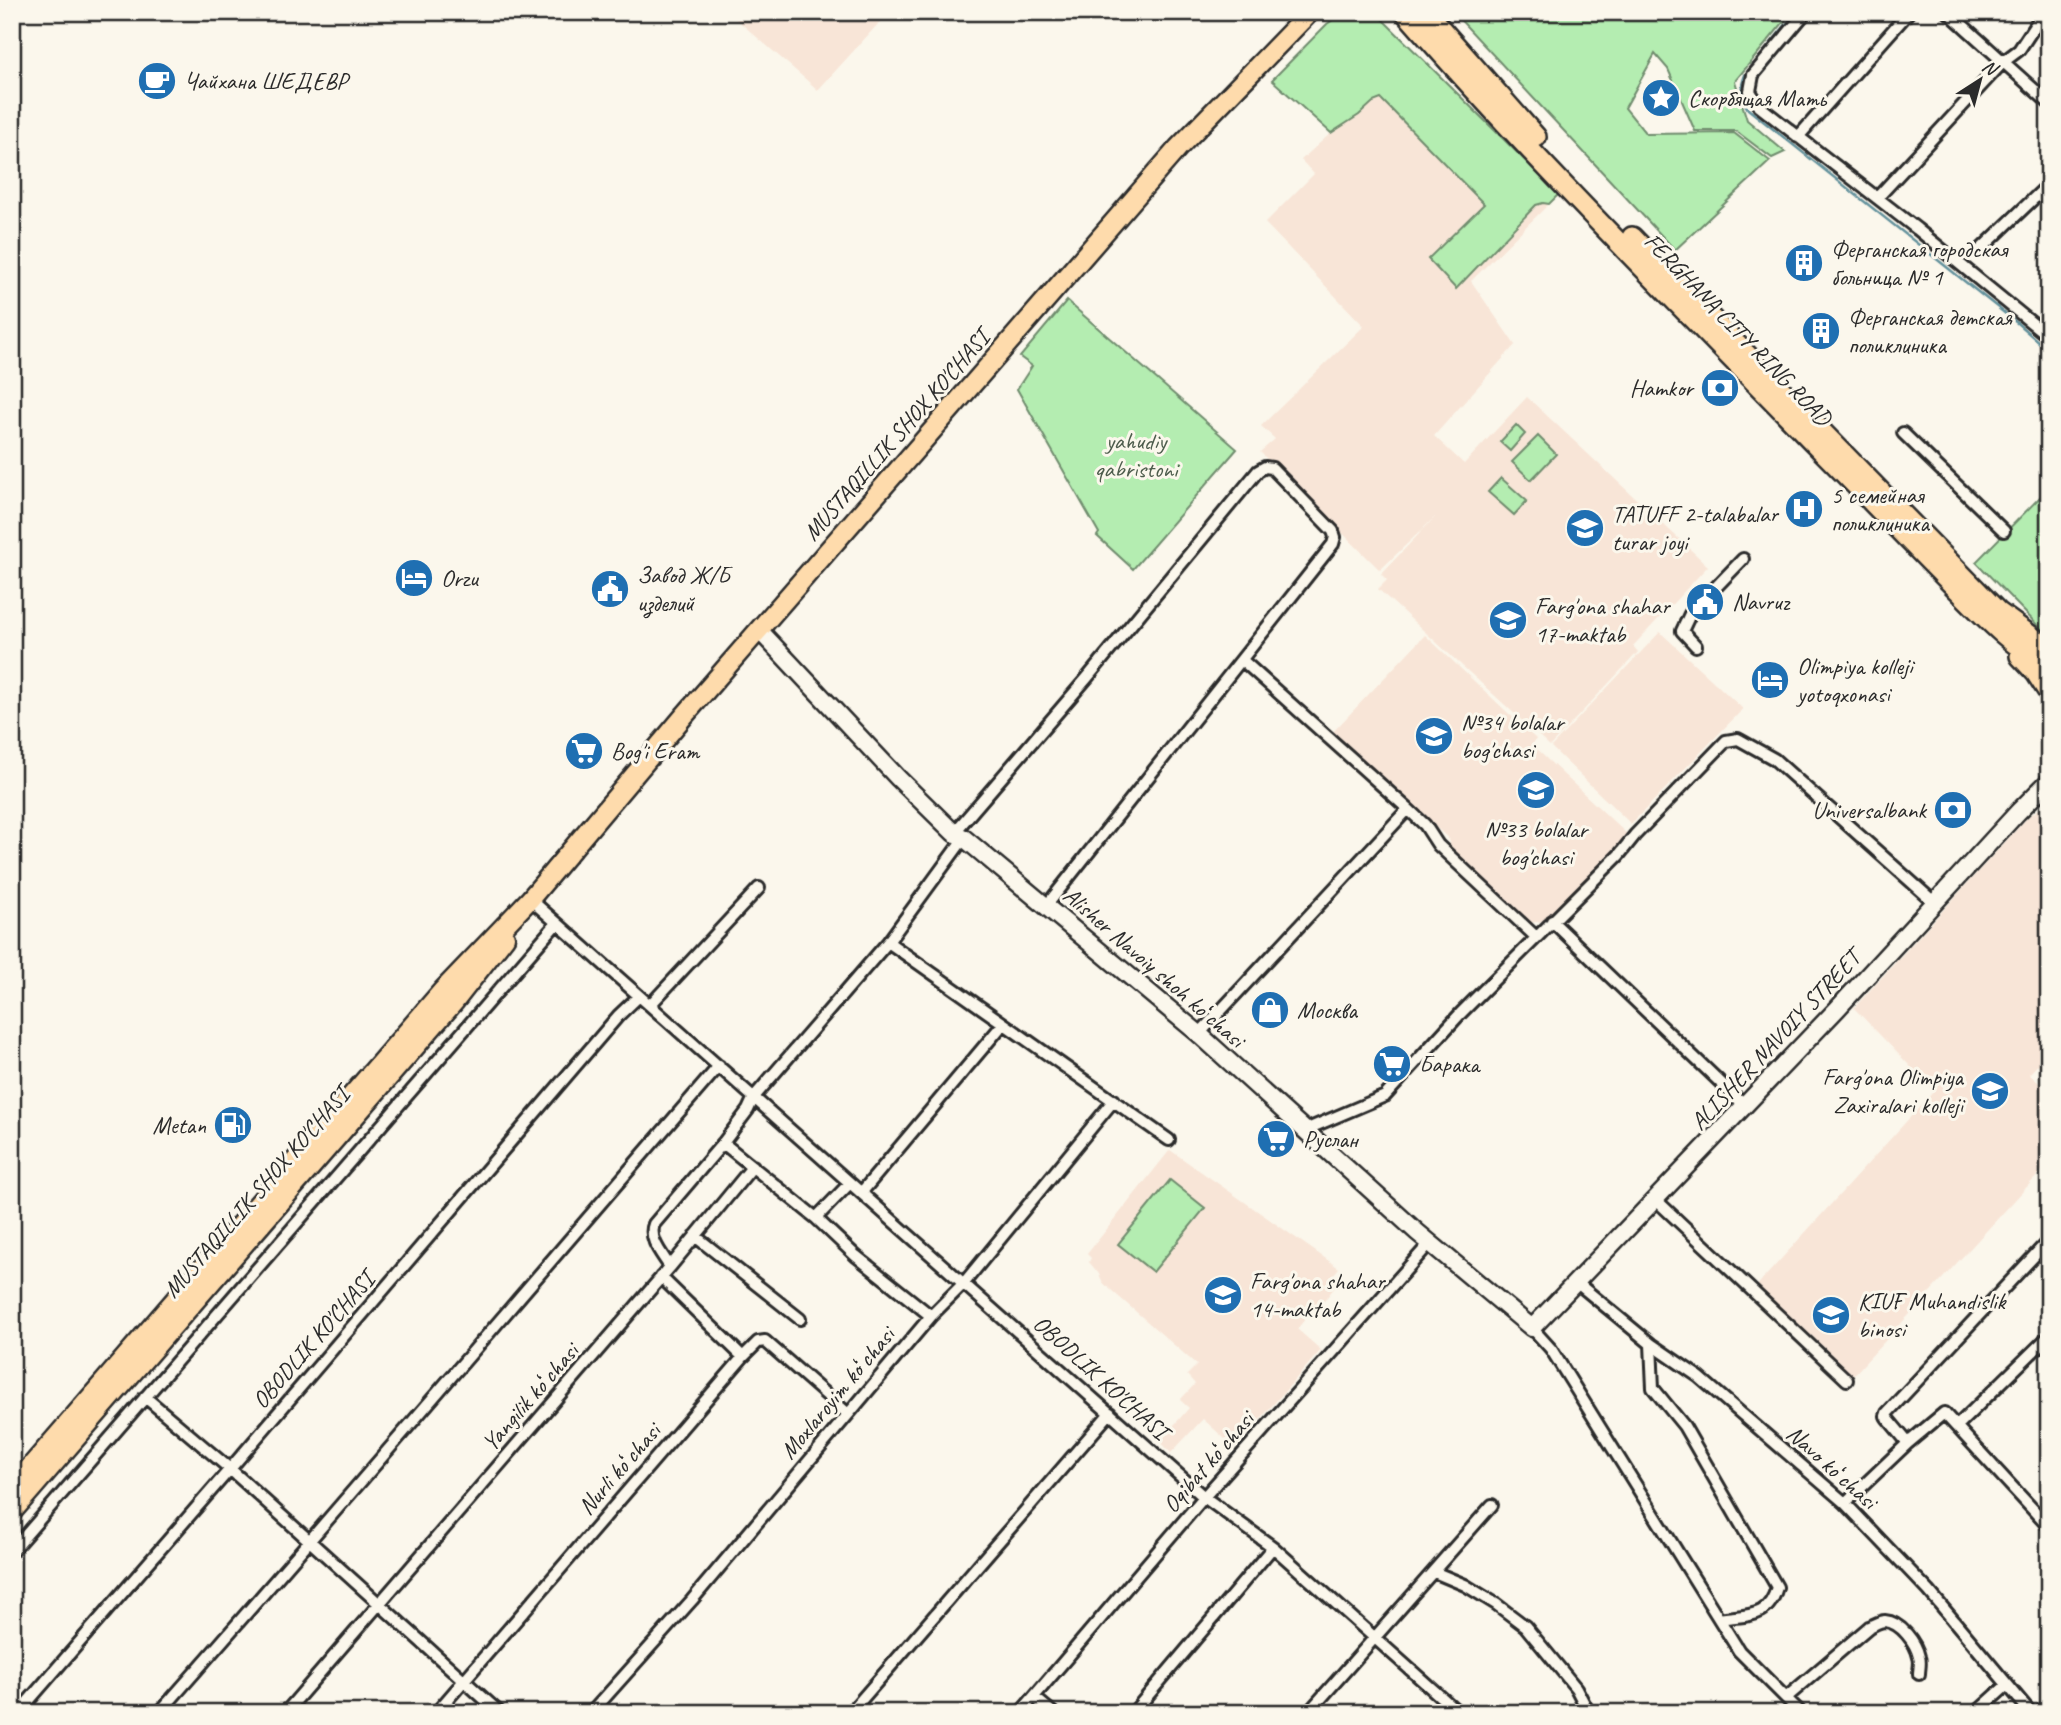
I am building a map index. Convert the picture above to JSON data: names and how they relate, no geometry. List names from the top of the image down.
{
  "streets": {
    "highway": ["FERGHANA CITY RING ROAD"],
    "main road": ["MUSTAQILLIK SHOX KO'CHASI"],
    "street": [
      "Alisher Navoiy shoh koʻchasi",
      "ALISHER NAVOIY STREET",
      "OBODLIK KO'CHASI",
      "Moxlaroyim koʻchasi",
      "Yangilik koʻchasi",
      "Oqibat koʻchasi",
      "Navo koʻchasi",
      "Nurli koʻchasi"
    ]
  },
  "crossings": [
    ["MUSTAQILLIK SHOX KO'CHASI", "Alisher Navoiy shoh koʻchasi"],
    ["MUSTAQILLIK SHOX KO'CHASI", "OBODLIK KO'CHASI"],
    ["Alisher Navoiy shoh koʻchasi", "ALISHER NAVOIY STREET"],
    ["Alisher Navoiy shoh koʻchasi", "Oqibat koʻchasi"],
    ["ALISHER NAVOIY STREET", "Navo koʻchasi"],
    ["OBODLIK KO'CHASI", "Moxlaroyim koʻchasi"],
    ["OBODLIK KO'CHASI", "Oqibat koʻchasi"],
    ["Moxlaroyim koʻchasi", "Nurli koʻchasi"]
  ],
  "parks": ["yahudiy qabristoni"],
  "places": {
    "cafe": ["Чайхана ШЕДЕВР"],
    "place": ["Скорбящая Мать"],
    "building": ["Ферганская городская больница № 1", "Ферганская детская поликлиника"],
    "bank": ["Hamkor", "Universalbank"],
    "hospital": ["5 семейная поликлиника"],
    "school or university": [
      "TATUFF 2-talabalar turar joyi",
      "Farg'ona shahar 17-maktab",
      "№34 bolalar bog'chasi",
      "№33 bolalar bog'chasi",
      "Farg'ona Olimpiya Zaxiralari kolleji",
      "Farg'ona shahar 14-maktab",
      "KIUF Muhandislik binosi"
    ],
    "hotel": ["Orzu", "Olimpiya kolleji yotoqxonasi"],
    "public building": ["Завод Ж/Б изделий", "Navruz"],
    "supermarket": ["Bog'i Eram", "Барака", "Руслан"],
    "shop": ["Москва"],
    "fuel station": ["Metan"]
  },
  "north": "top right"
}
